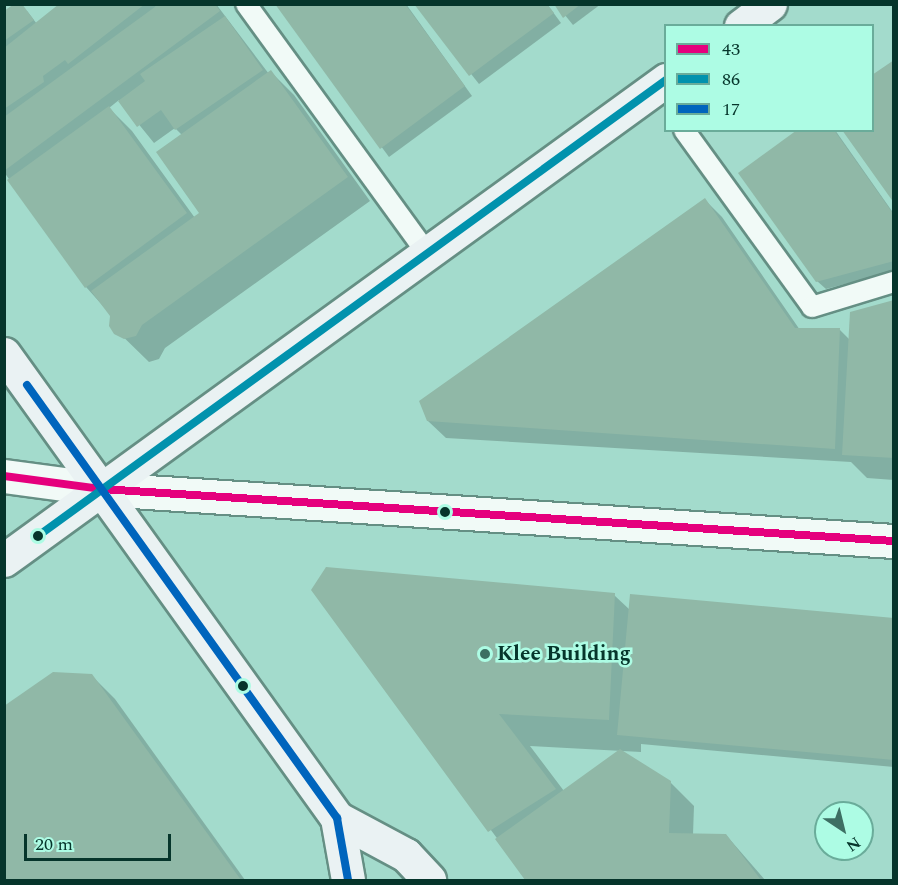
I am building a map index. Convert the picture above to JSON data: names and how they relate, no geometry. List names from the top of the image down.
{
  "places": ["Klee Building"],
  "lines": ["transit line 86", "transit line 17", "transit line 43"],
  "legend": ["43", "86", "17"],
  "scale_bar": "20 m",
  "north": "bottom right"
}
